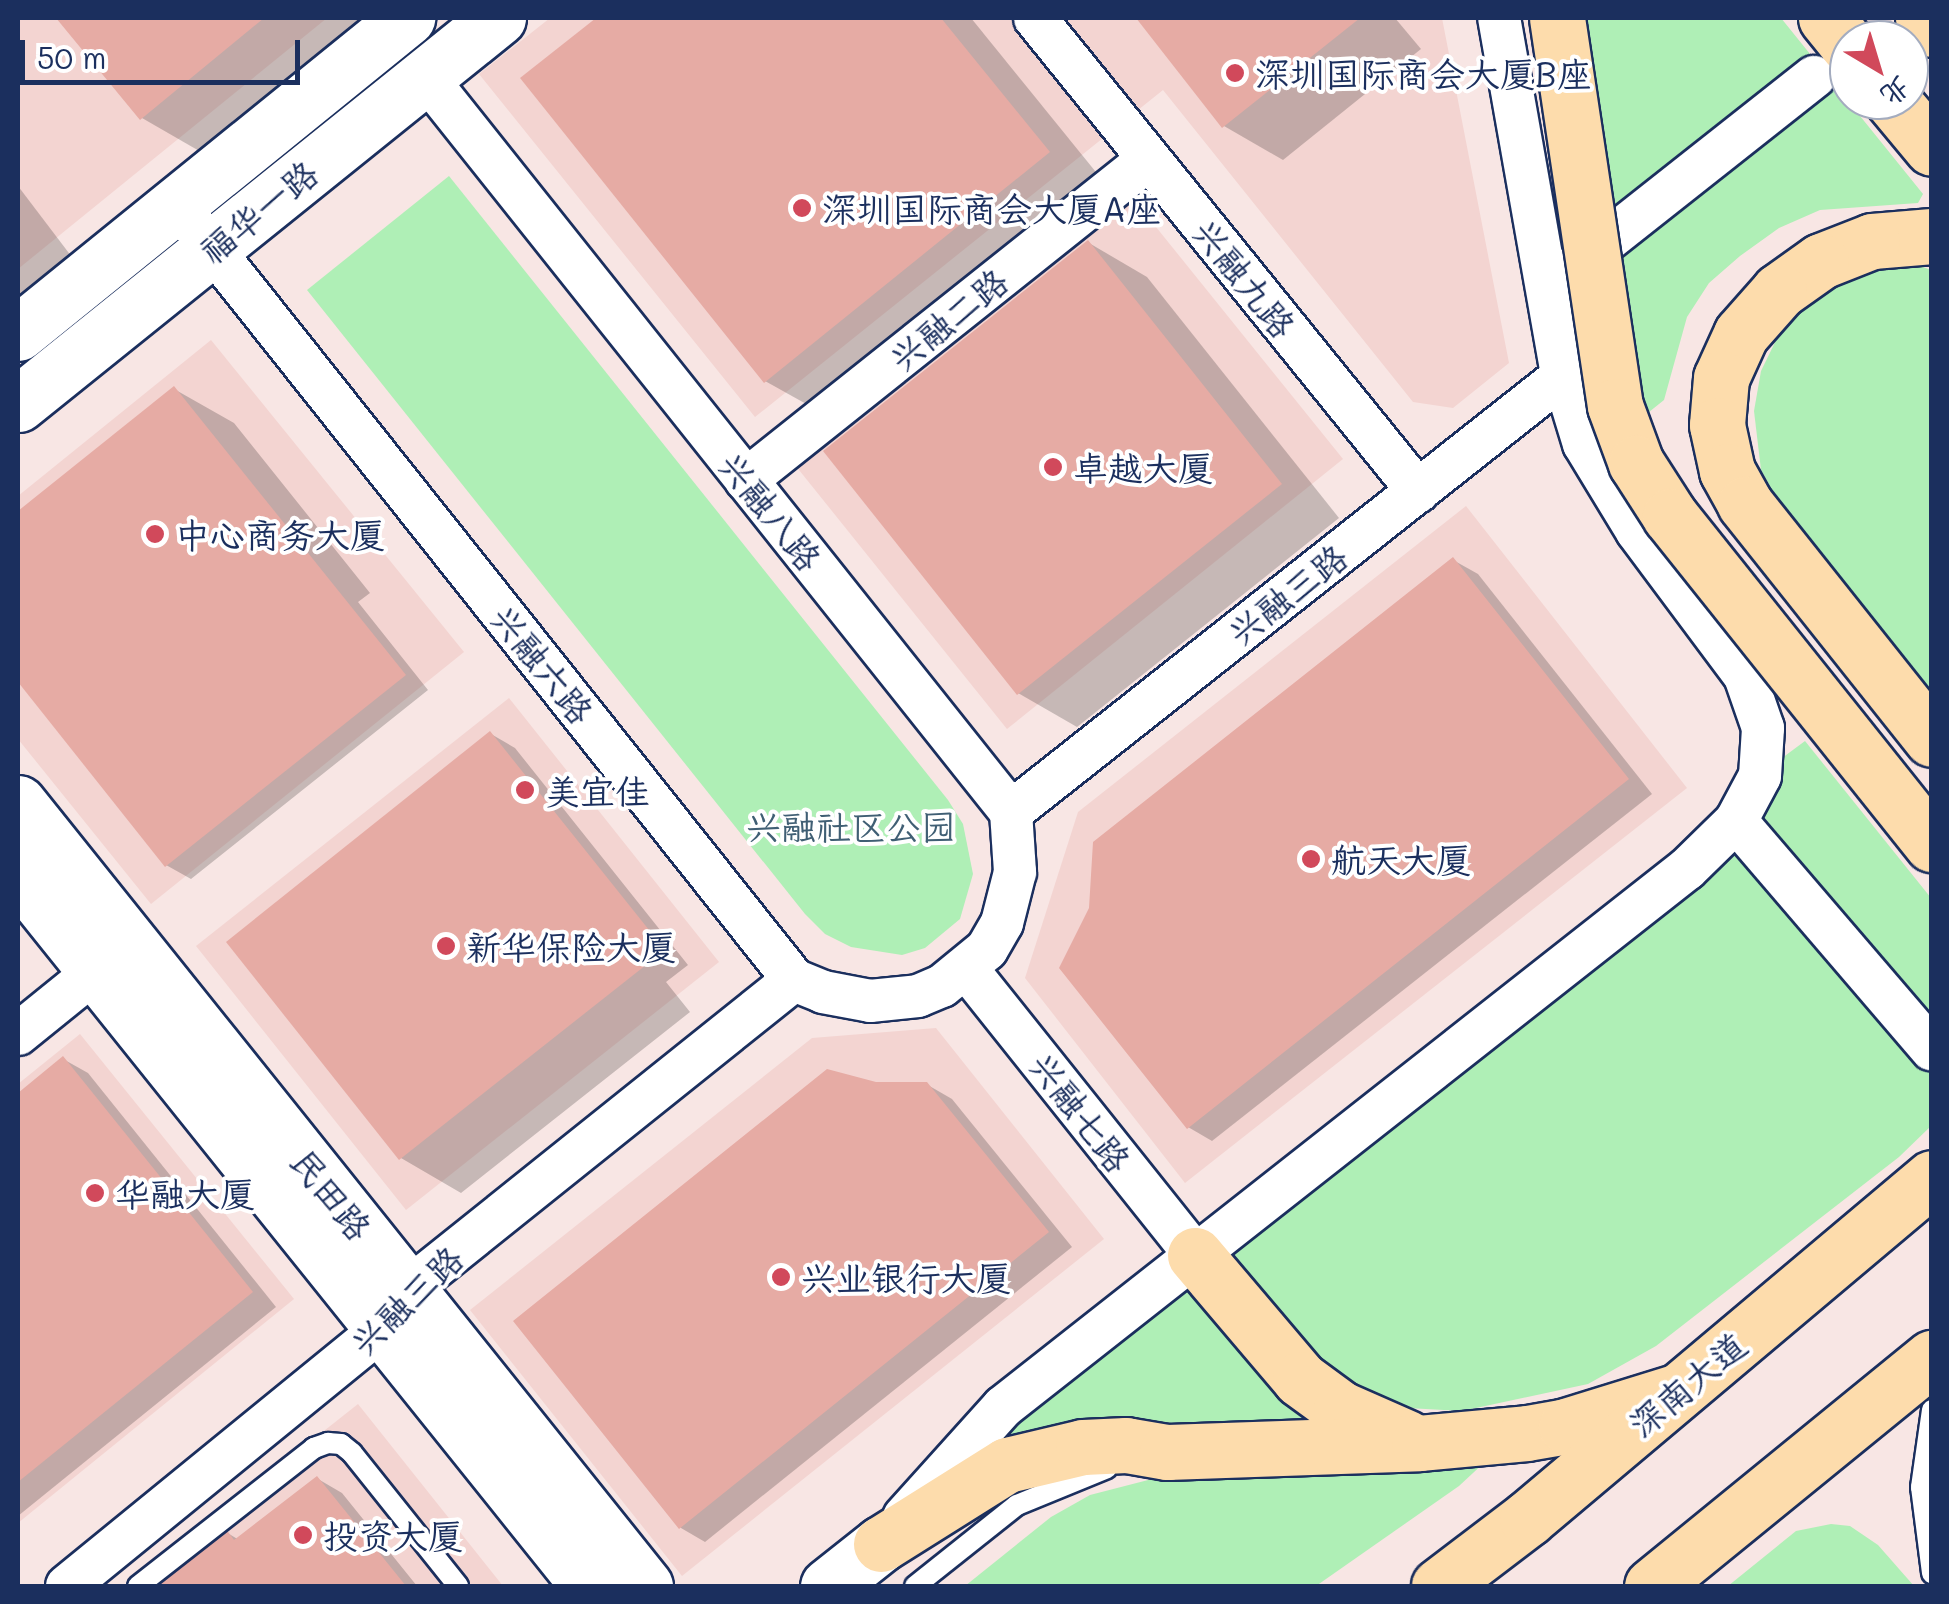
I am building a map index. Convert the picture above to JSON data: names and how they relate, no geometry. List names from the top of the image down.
{
  "streets": {
    "main road": ["深南大道"],
    "street": [
      "福华一路",
      "兴融九路",
      "兴融二路",
      "兴融八路",
      "兴融三路",
      "兴融六路",
      "兴融七路",
      "民田路"
    ]
  },
  "crossings": [
    ["福华一路", "兴融八路"],
    ["福华一路", "兴融六路"],
    ["兴融九路", "兴融二路"],
    ["兴融九路", "兴融三路"],
    ["兴融二路", "兴融八路"],
    ["兴融八路", "兴融三路"],
    ["兴融三路", "兴融六路"],
    ["兴融三路", "民田路"]
  ],
  "parks": ["兴融社区公园"],
  "places": [
    "深圳国际商会大厦B座",
    "深圳国际商会大厦A座",
    "卓越大厦",
    "中心商务大厦",
    "美宜佳",
    "航天大厦",
    "新华保险大厦",
    "华融大厦",
    "兴业银行大厦",
    "投资大厦"
  ],
  "scale_bar": "50 m",
  "north": "bottom right"
}
